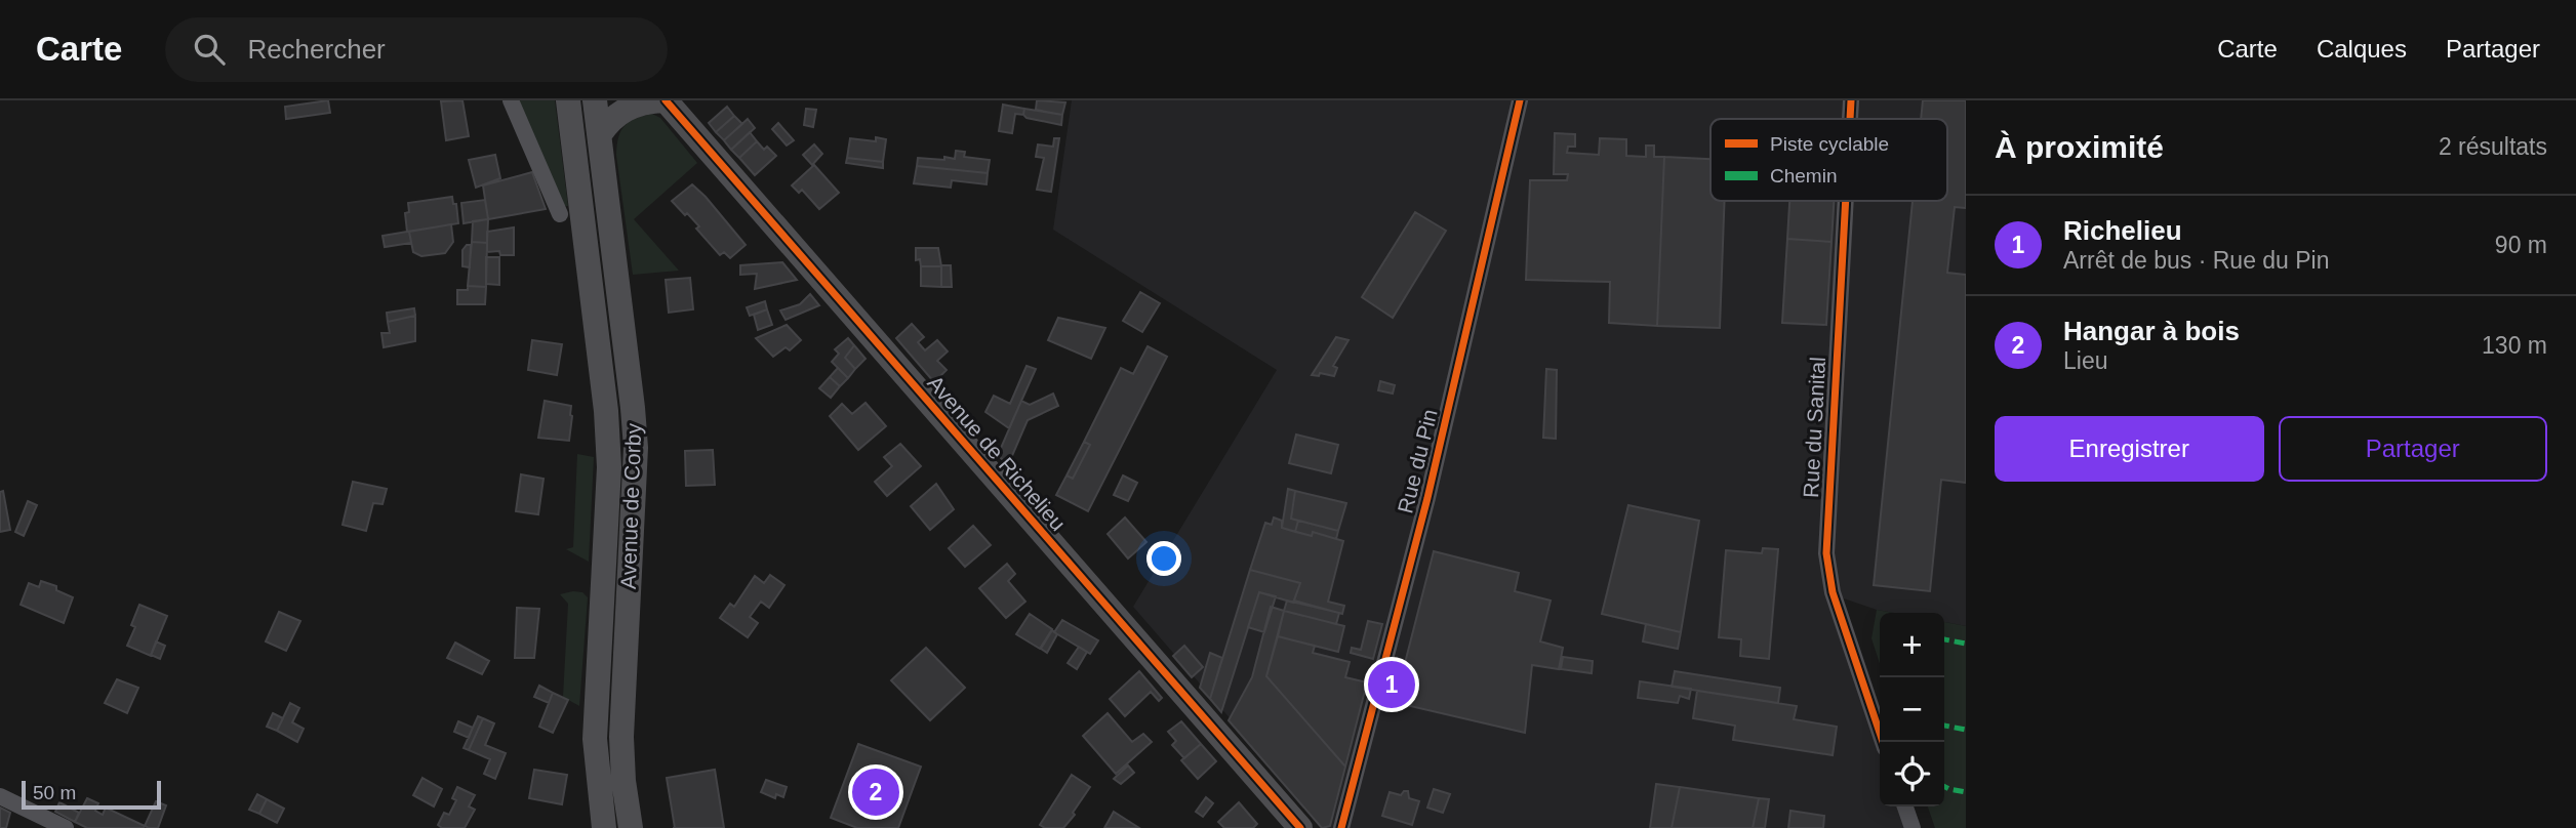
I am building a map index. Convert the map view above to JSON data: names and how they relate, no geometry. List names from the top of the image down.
{
  "streets": {
    "main road": ["Avenue de Richelieu", "Avenue de Corby"],
    "street": ["Rue du Sanital", "Rue du Pin"]
  },
  "legend": ["Piste cyclable", "Chemin"],
  "scale_bar": "50 m",
  "page": {
    "header": "Carte",
    "search": "Rechercher",
    "nav": ["Carte", "Calques", "Partager"],
    "heading": ["À proximité", "2 résultats"],
    "list": [
      {
        "mark": "1",
        "name": "Richelieu",
        "note": "Arrêt de bus · Rue du Pin",
        "value": "90 m"
      },
      {
        "mark": "2",
        "name": "Hangar à bois",
        "note": "Lieu",
        "value": "130 m"
      }
    ],
    "buttons": ["Enregistrer", "Partager"],
    "map_buttons": ["+", "−"],
    "pins": ["1", "2"],
    "scale": "50 m"
  }
}
